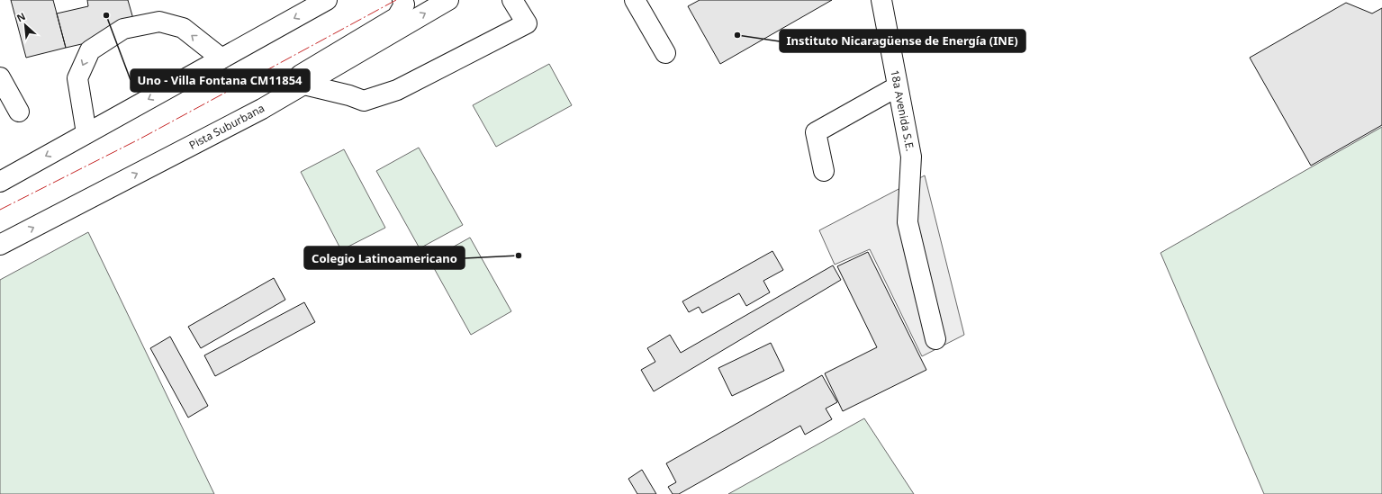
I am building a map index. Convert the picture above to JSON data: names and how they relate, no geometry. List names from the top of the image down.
{
  "streets": {
    "main road": ["18a Avenida S.E.", "Pista Suburbana"]
  },
  "places": ["Uno - Villa Fontana CM11854", "Instituto Nicaragüense de Energía (INE)", "Colegio Latinoamericano"],
  "north": "top left"
}
